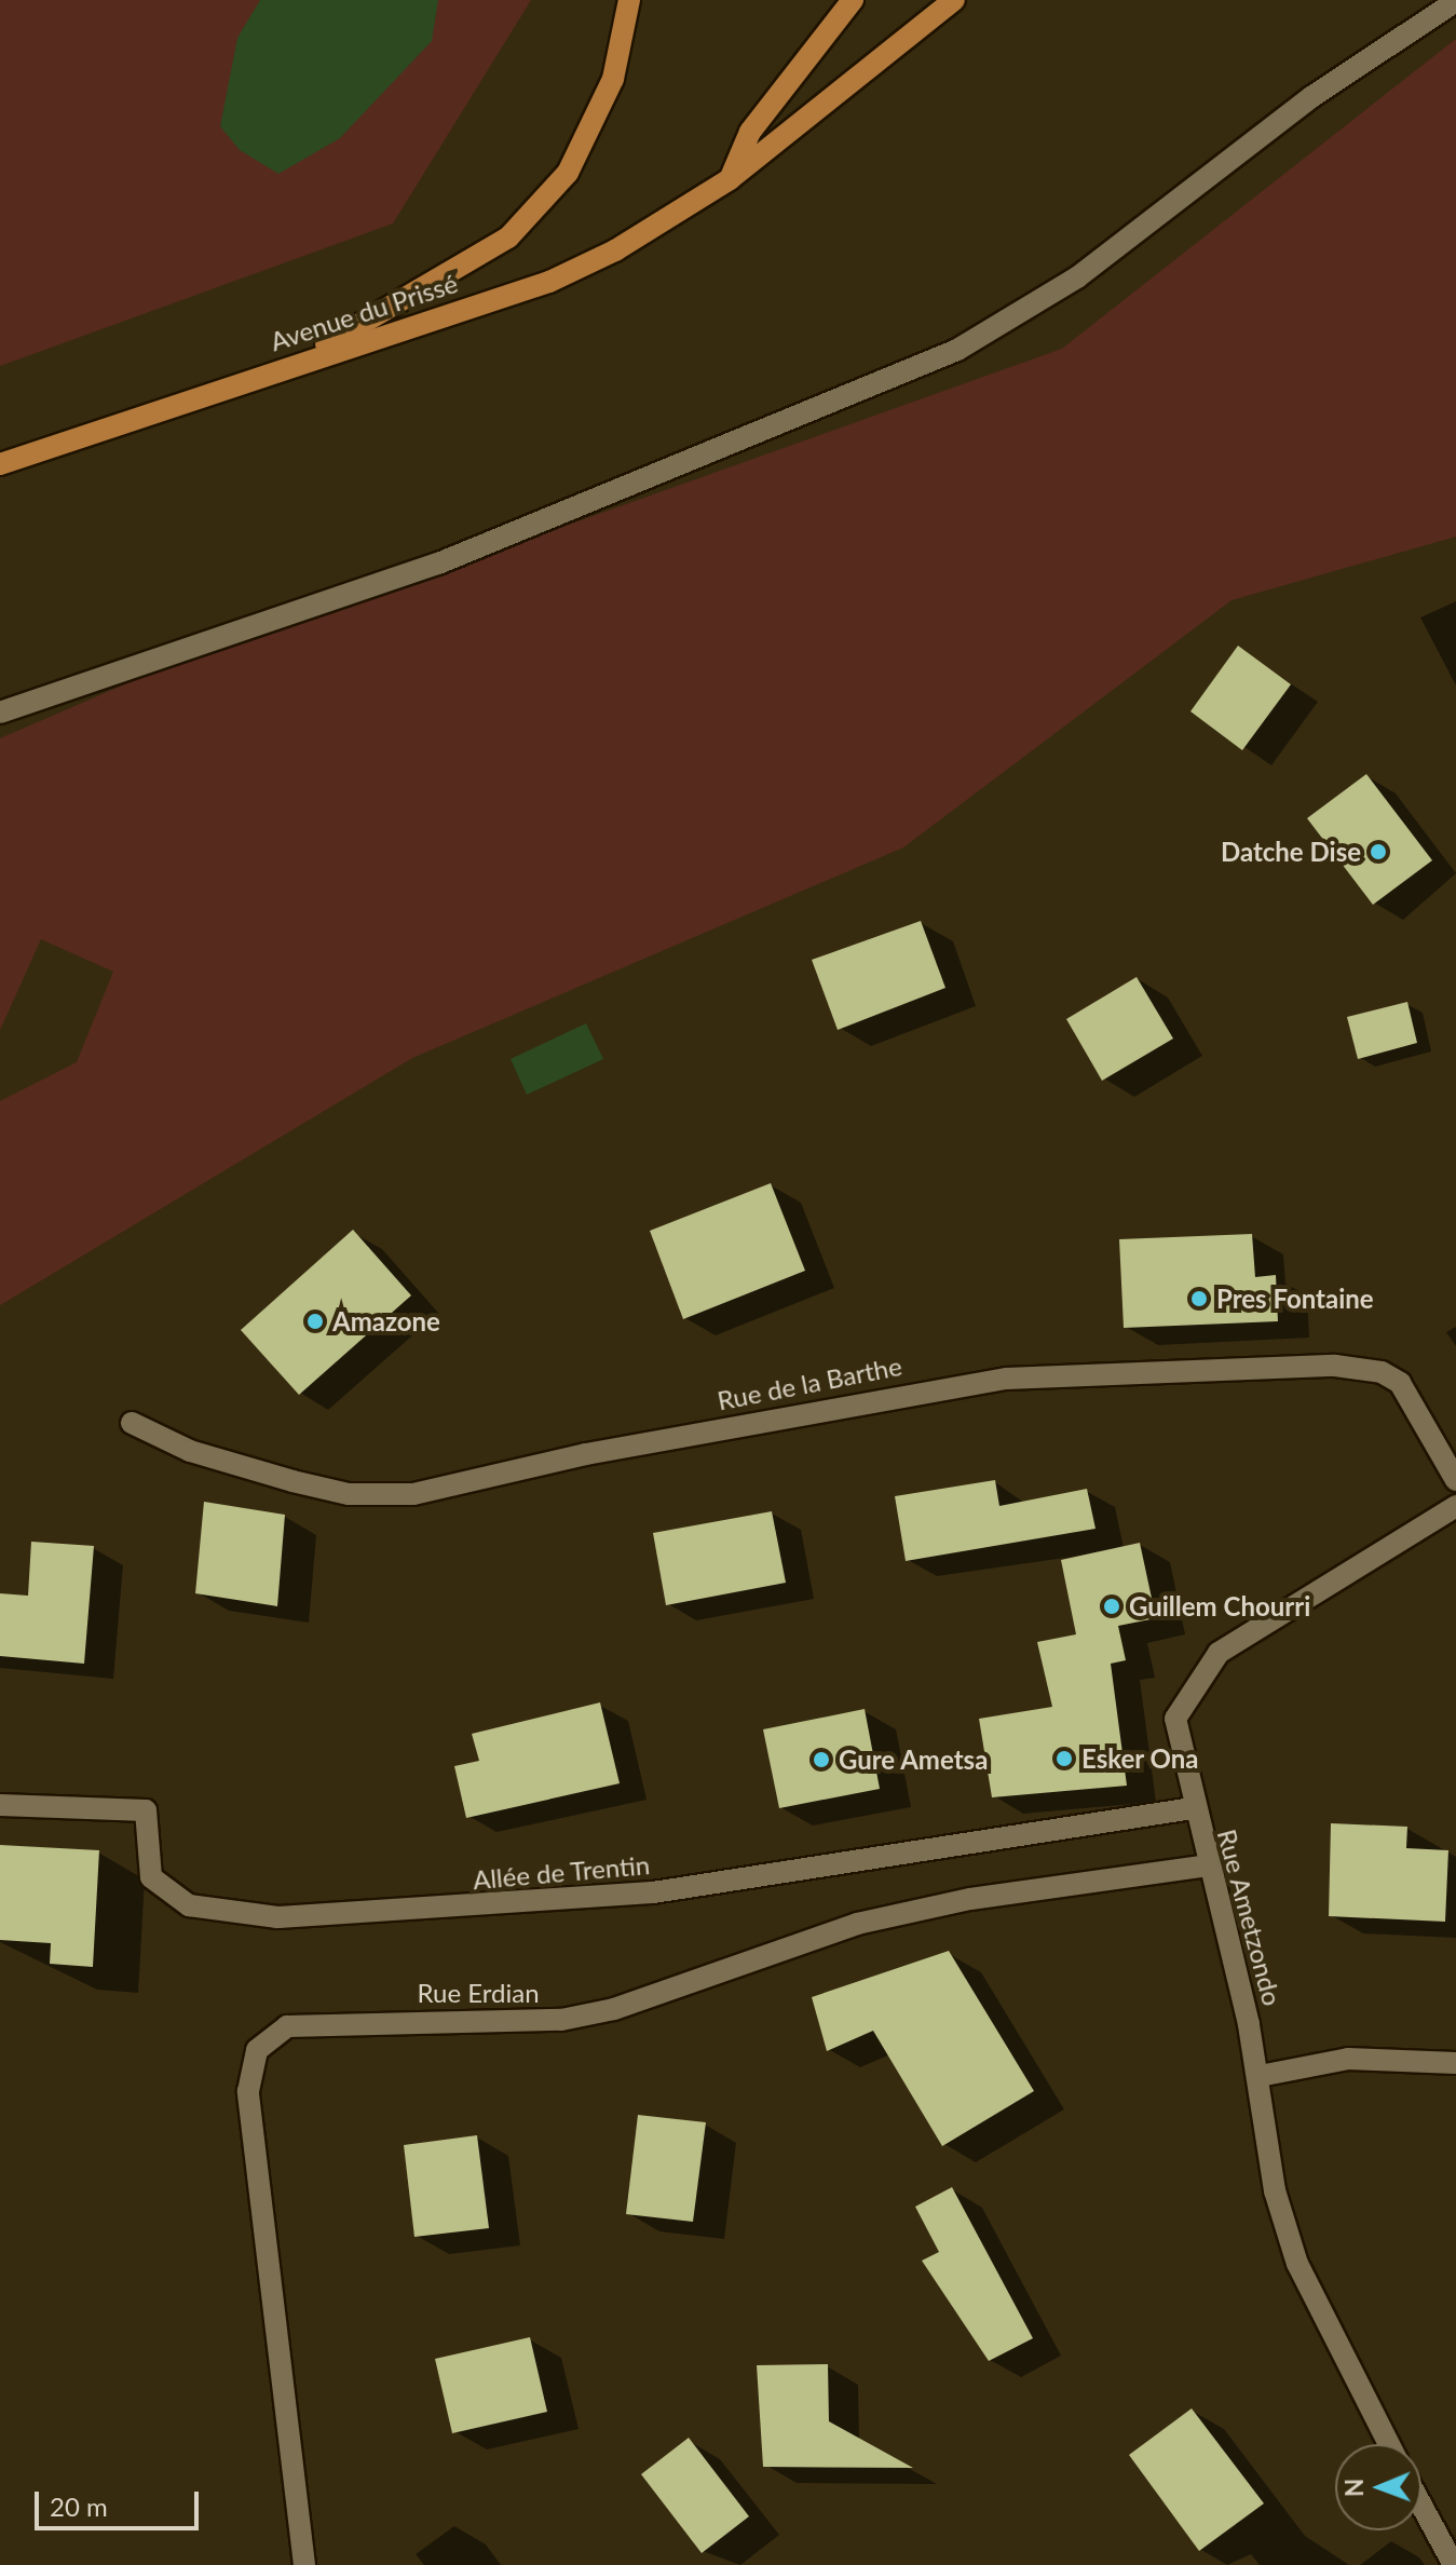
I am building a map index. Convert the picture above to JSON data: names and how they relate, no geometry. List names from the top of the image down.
{
  "streets": {
    "main road": ["Avenue du Prissé"],
    "street": [
      "Rue de la Barthe",
      "Allée de Trentin",
      "Rue Ametzondo",
      "Rue Erdian"
    ]
  },
  "crossings": [
    ["Allée de Trentin", "Rue Ametzondo"],
    ["Rue Ametzondo", "Rue Erdian"]
  ],
  "places": [
    "Datche Dise",
    "Pres Fontaine",
    "Amazone",
    "Guillem Chourri",
    "Esker Ona",
    "Gure Ametsa"
  ],
  "scale_bar": "20 m",
  "north": "left"
}
